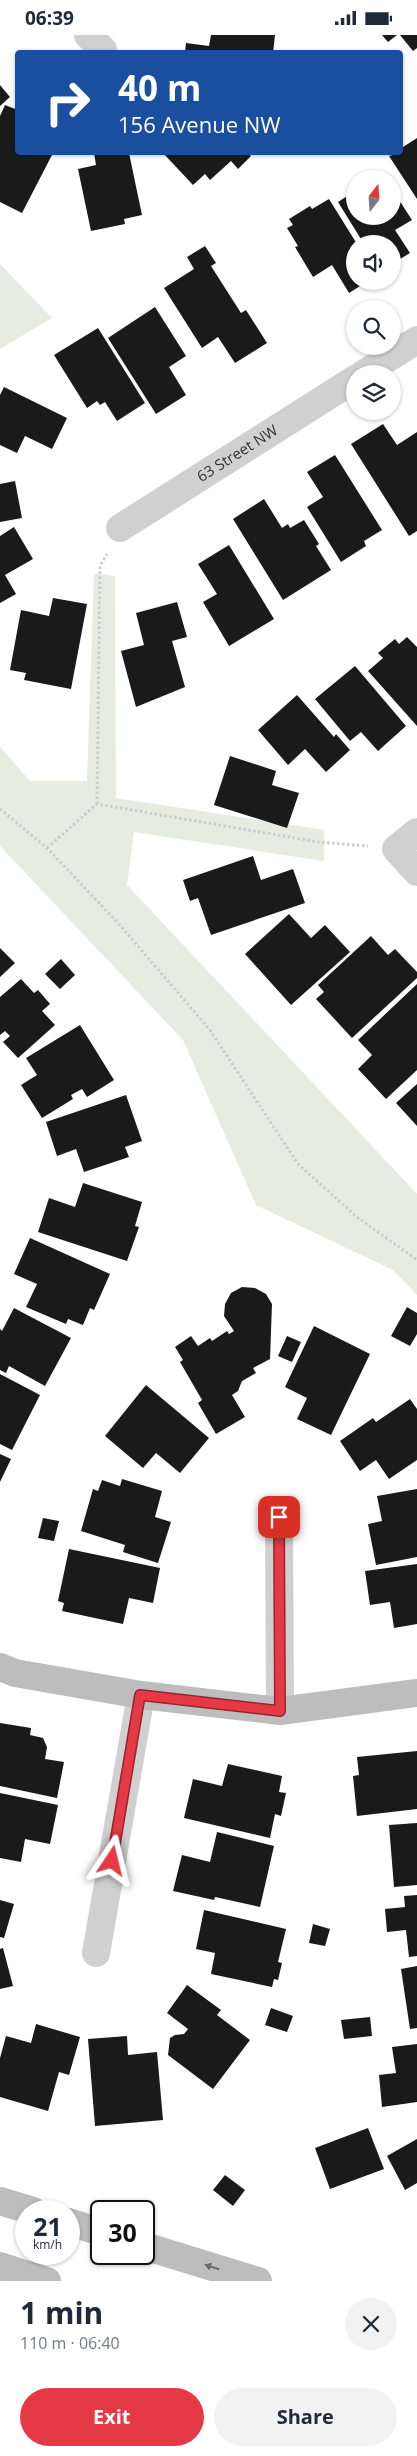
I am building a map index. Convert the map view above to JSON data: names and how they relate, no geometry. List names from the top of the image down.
{
  "streets": {
    "street": ["63 Street NW"]
  },
  "north": "top",
  "page": {
    "status": "06:39",
    "turn": ["40 m", "156 Avenue NW"],
    "speed": "21 km/h",
    "limit": "30",
    "heading": ["1 min", "110 m · 06:40"],
    "buttons": ["Exit", "Share"]
  }
}
